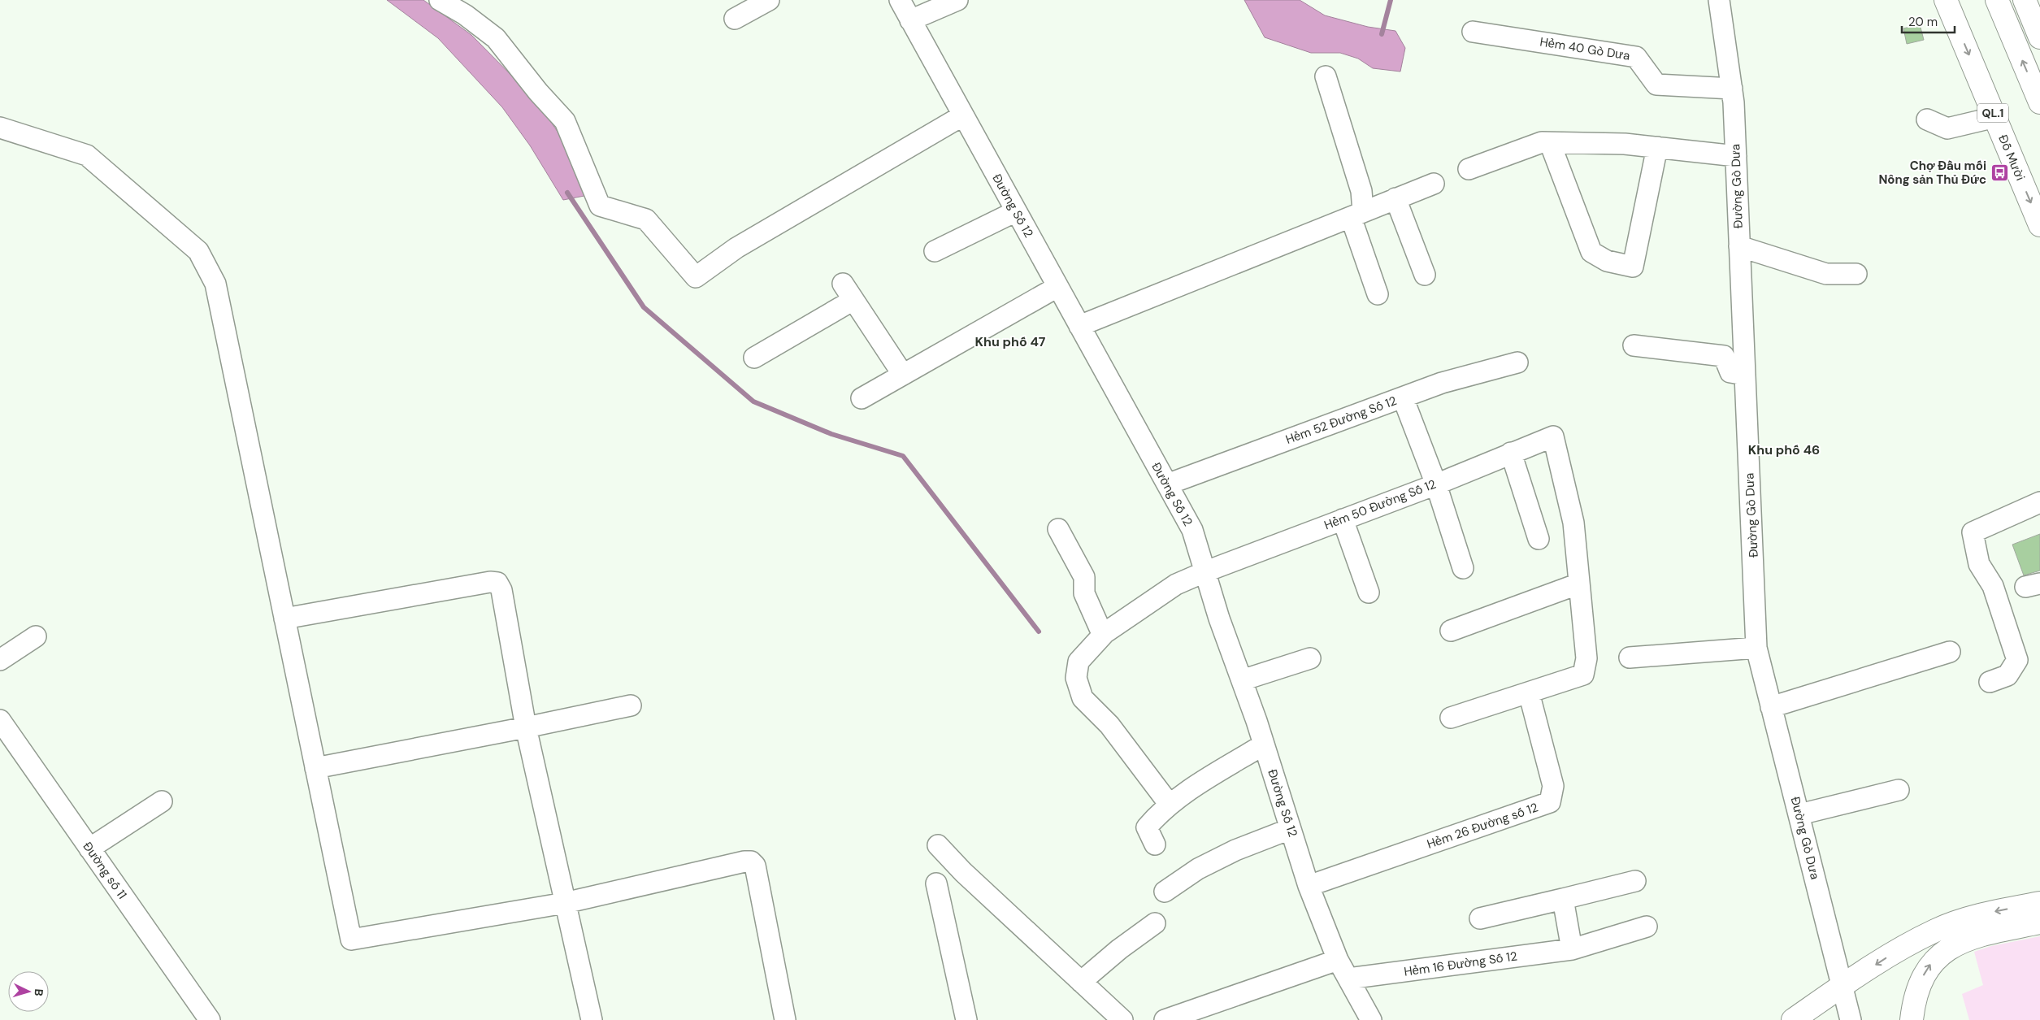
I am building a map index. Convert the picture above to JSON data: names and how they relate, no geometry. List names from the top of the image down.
{
  "streets": {
    "highway": ["QL.1", "Đỗ Mười"],
    "street": [
      "Hẻm 40 Gò Dưa",
      "Đường Gò Dưa",
      "Đường Số 12",
      "Hẻm 52 Đường Số 12",
      "Hẻm 50 Đường Số 12",
      "Hẻm 26 Đường số 12",
      "Đường số 11",
      "Hẻm 16 Đường Số 12"
    ]
  },
  "crossings": [
    ["Hẻm 40 Gò Dưa", "Đường Gò Dưa"],
    ["Đường Số 12", "Hẻm 52 Đường Số 12"],
    ["Đường Số 12", "Hẻm 50 Đường Số 12"],
    ["Đường Số 12", "Hẻm 26 Đường số 12"],
    ["Đường Số 12", "Hẻm 16 Đường Số 12"]
  ],
  "districts": ["Khu phố 47", "Khu phố 46"],
  "places": {
    "bus stop": ["Chợ Đầu mối Nông sản Thủ Đức"]
  },
  "scale_bar": "20 m",
  "north": "right"
}
